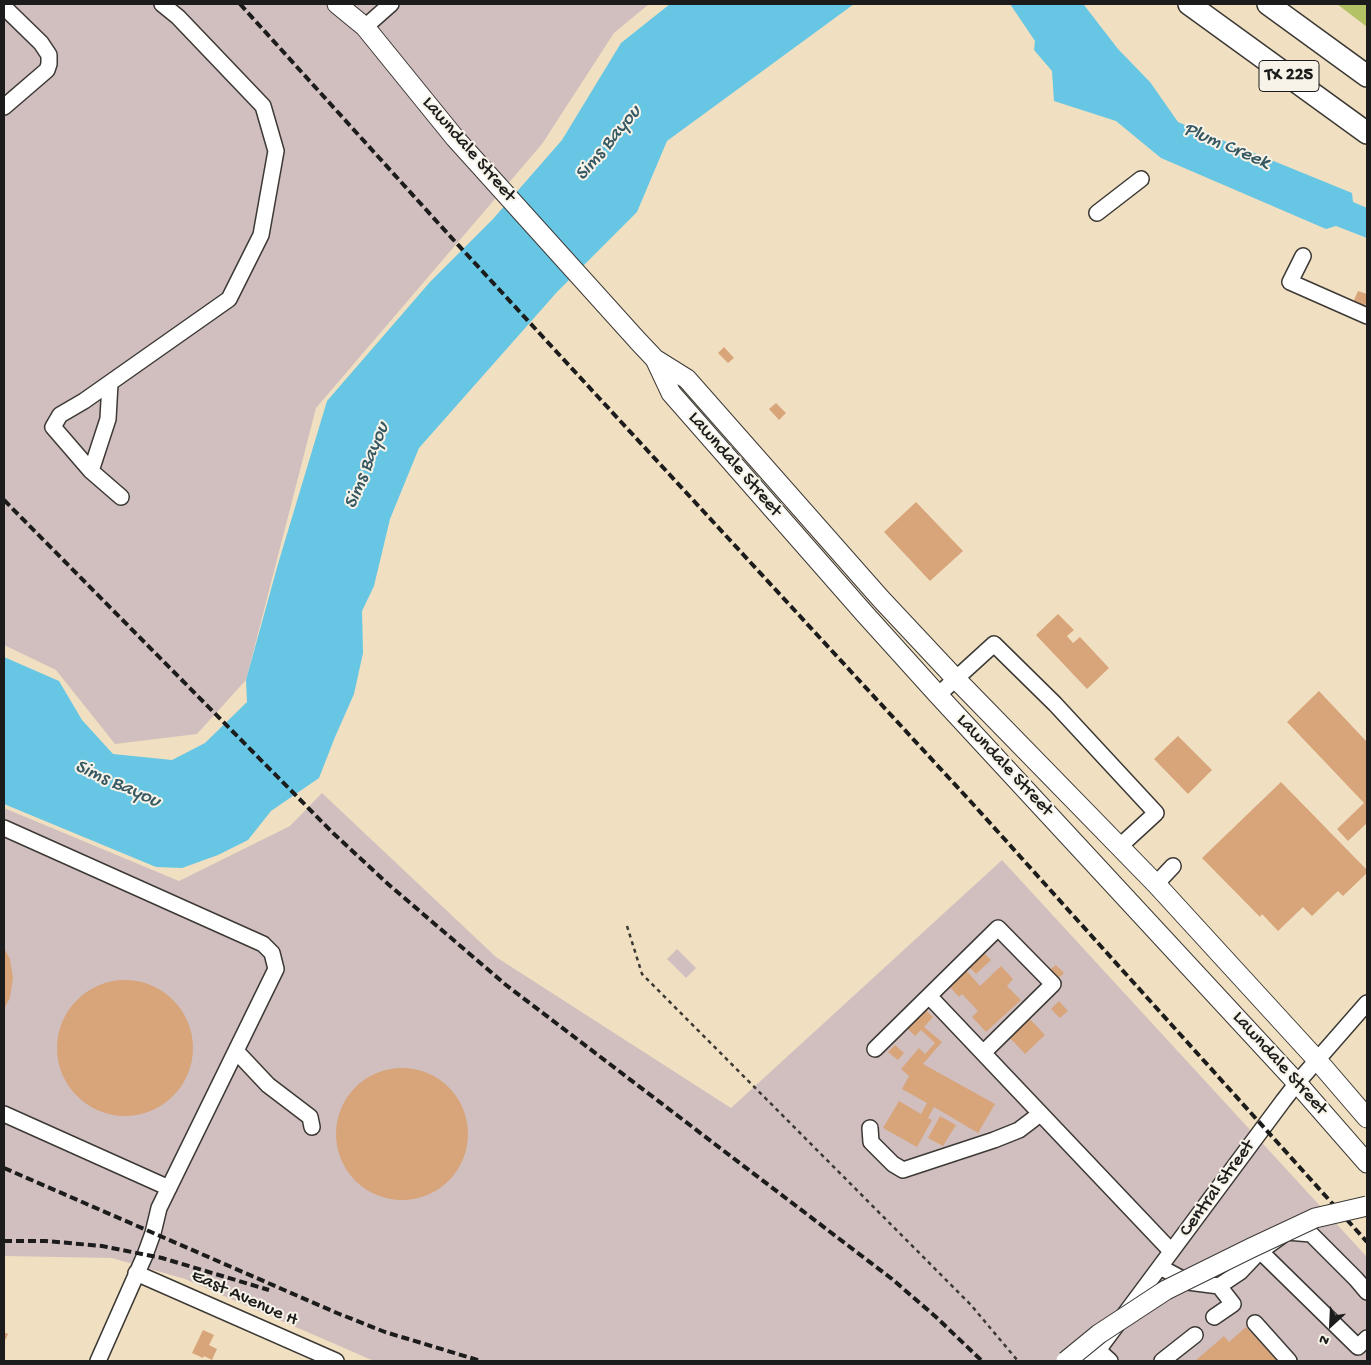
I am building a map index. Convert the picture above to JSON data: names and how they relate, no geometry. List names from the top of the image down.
{
  "streets": {
    "highway": ["TX 225"],
    "main road": ["Lawndale Street"],
    "street": ["Central Street", "East Avenue H"]
  },
  "crossings": [
    ["Lawndale Street", "Central Street"]
  ],
  "water": ["Sims Bayou", "Plum Creek"],
  "north": "bottom left"
}
